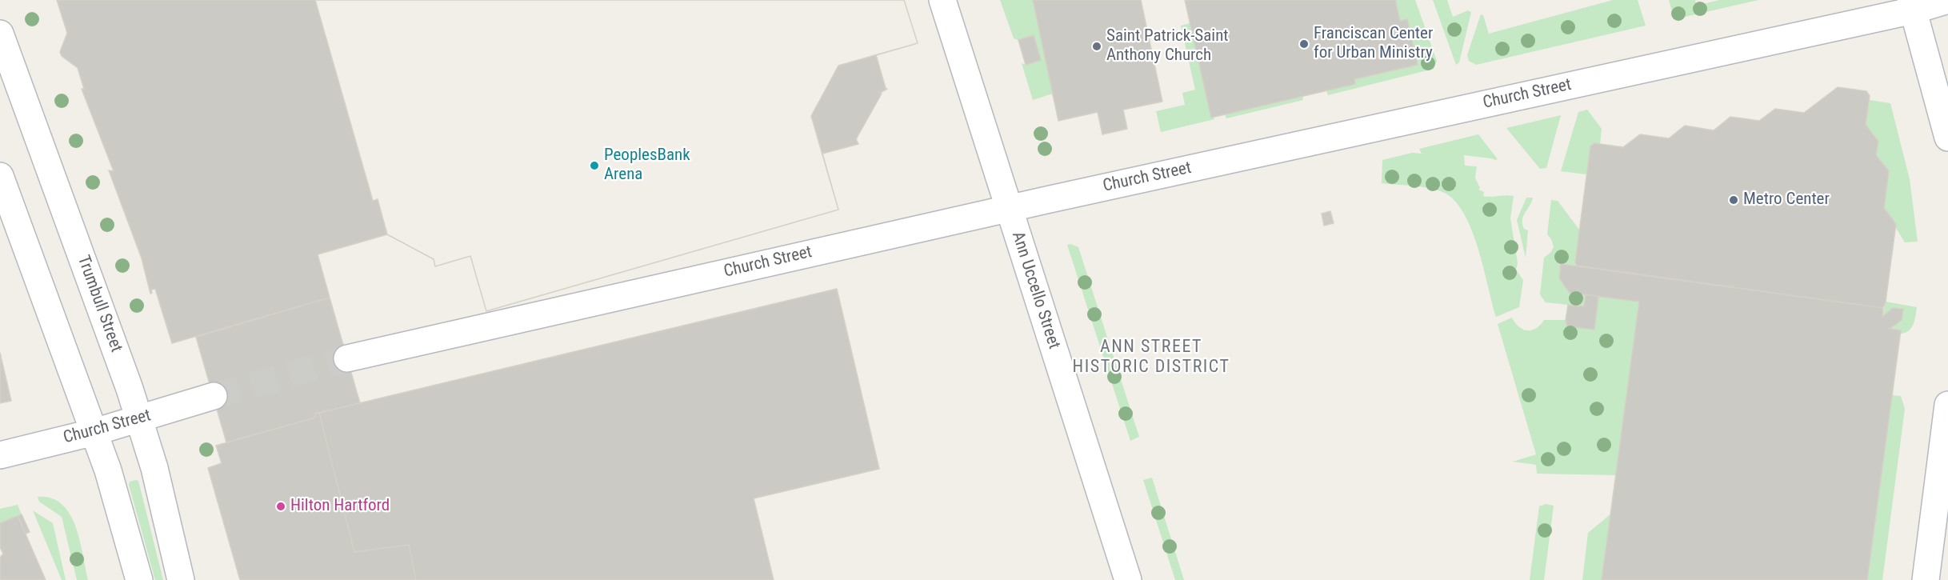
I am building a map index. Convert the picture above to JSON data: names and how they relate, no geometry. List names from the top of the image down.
{
  "streets": {
    "street": ["Church Street", "Ann Uccello Street", "Trumbull Street"]
  },
  "crossings": [
    ["Church Street", "Ann Uccello Street"],
    ["Church Street", "Trumbull Street"]
  ],
  "districts": ["ANN STREET HISTORIC DISTRICT"],
  "places": [
    "Franciscan Center for Urban Ministry",
    "Saint Patrick-Saint Anthony Church",
    "PeoplesBank Arena",
    "Metro Center",
    "Hilton Hartford"
  ]
}
